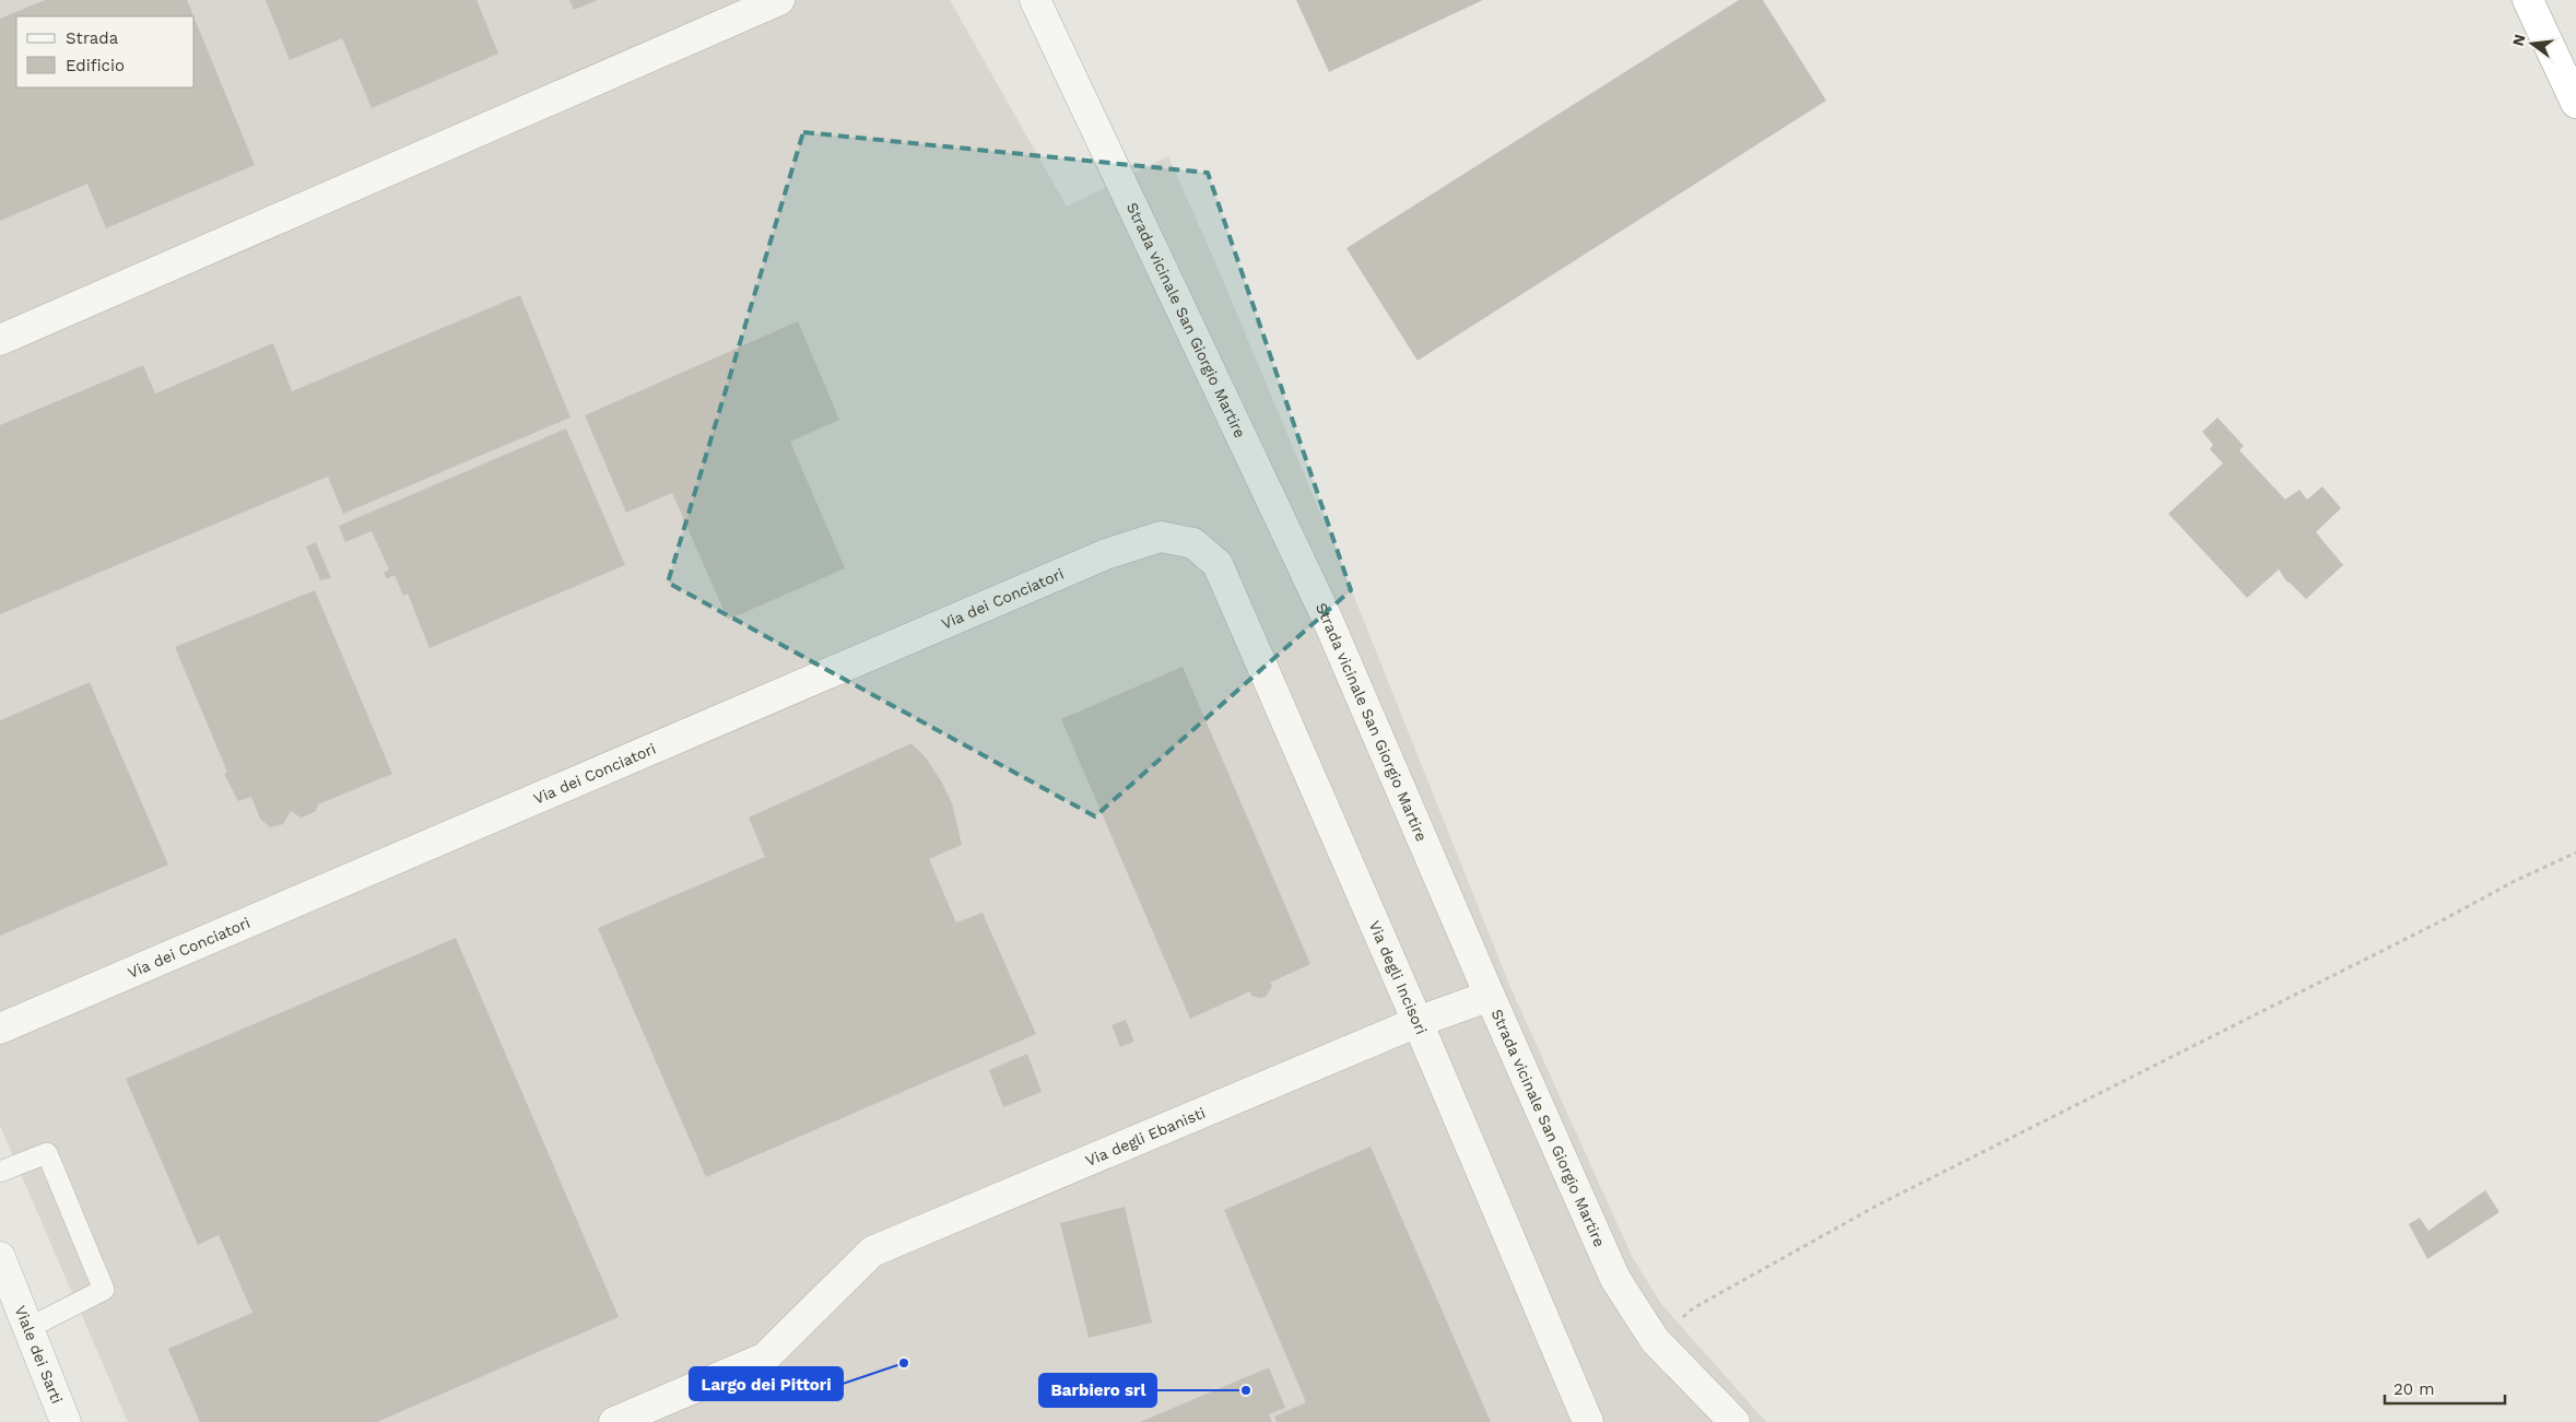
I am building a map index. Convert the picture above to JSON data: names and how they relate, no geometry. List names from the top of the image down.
{
  "streets": {
    "street": [
      "Strada vicinale San Giorgio Martire",
      "Via dei Conciatori",
      "Via degli Incisori",
      "Via degli Ebanisti",
      "Viale dei Sarti"
    ]
  },
  "crossings": [
    ["Strada vicinale San Giorgio Martire", "Via degli Ebanisti"],
    ["Via dei Conciatori", "Via degli Incisori"],
    ["Via degli Incisori", "Via degli Ebanisti"]
  ],
  "places": ["Largo dei Pittori", "Barbiero srl"],
  "legend": ["Strada", "Edificio"],
  "scale_bar": "20 m",
  "north": "left"
}
